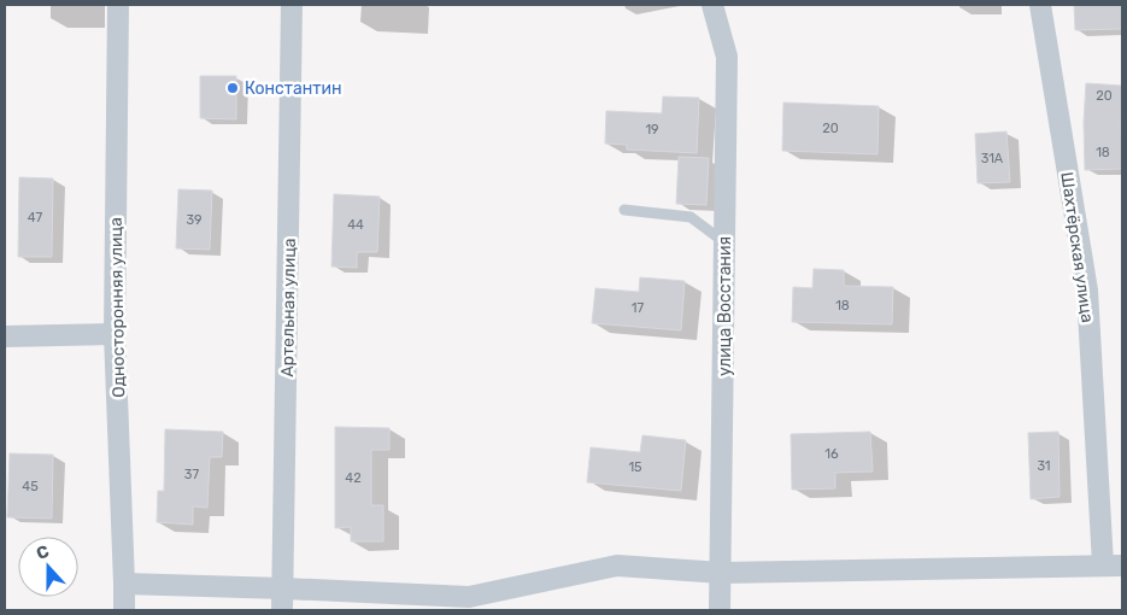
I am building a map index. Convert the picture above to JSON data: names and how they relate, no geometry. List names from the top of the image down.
{
  "streets": {
    "street": [
      "Шахтёрская улица",
      "улица Восстания",
      "Односторонняя улица",
      "Артельная улица"
    ]
  },
  "places": ["Константин"],
  "house_numbers": [
    "20",
    "20",
    "19",
    "18",
    "31А",
    "47",
    "39",
    "44",
    "18",
    "17",
    "16",
    "31",
    "15",
    "37",
    "42",
    "45"
  ],
  "north": "top"
}
